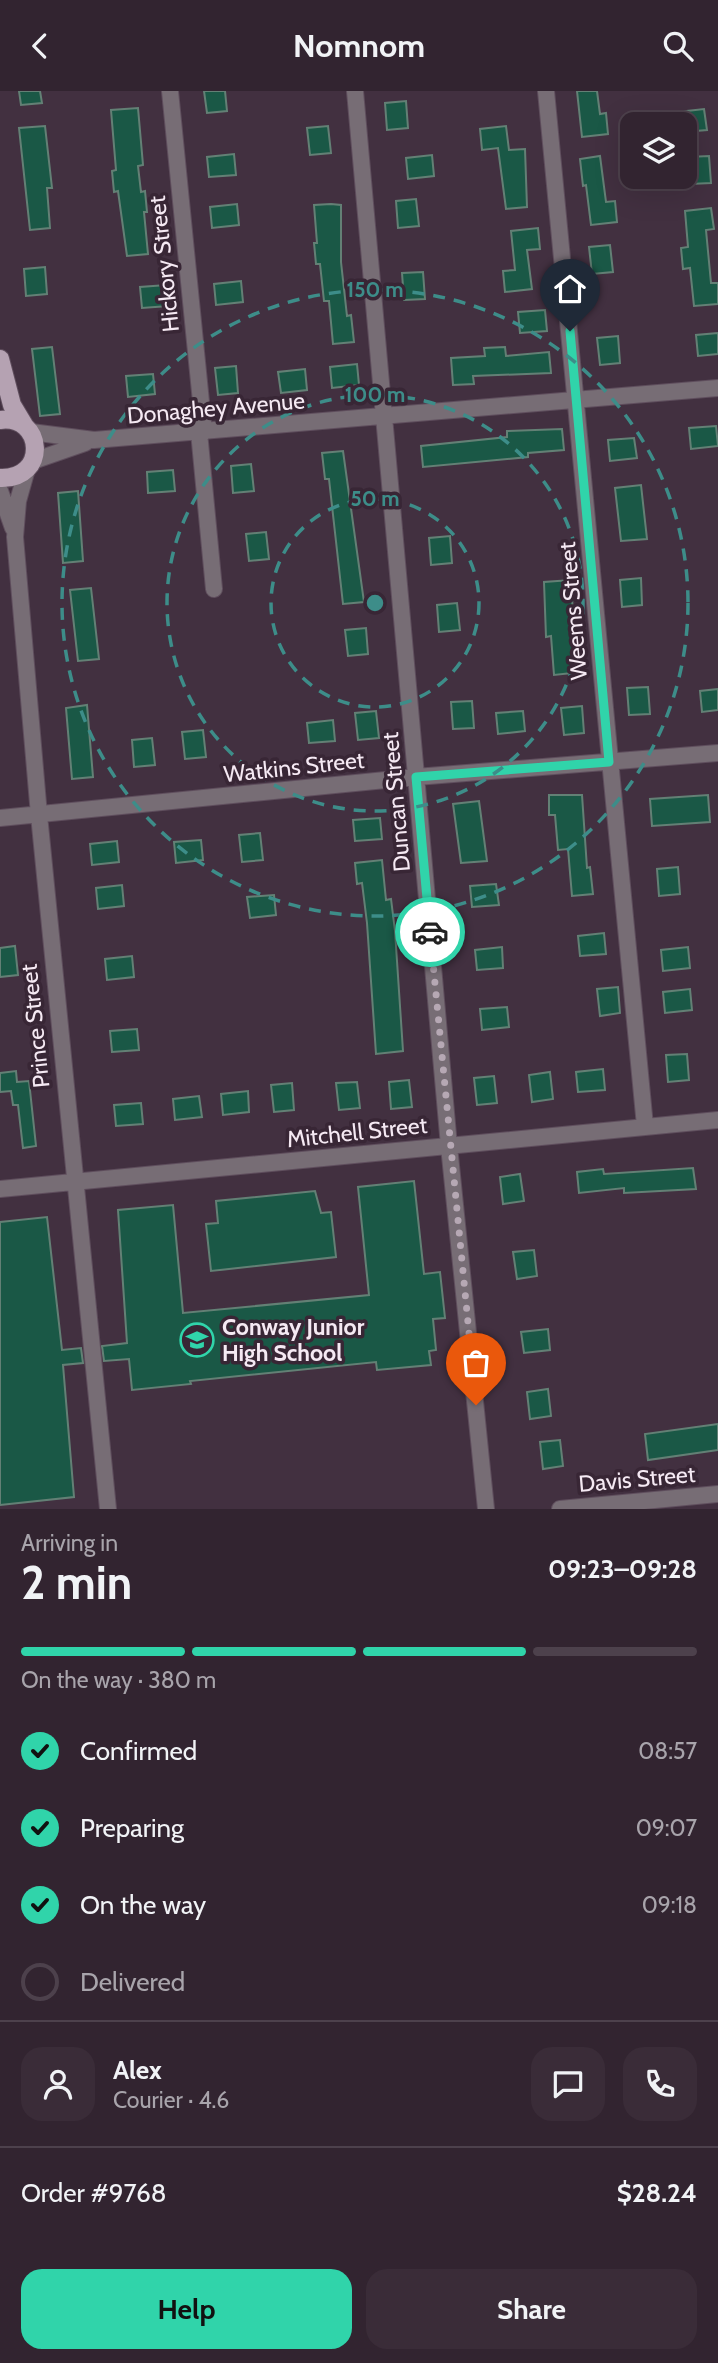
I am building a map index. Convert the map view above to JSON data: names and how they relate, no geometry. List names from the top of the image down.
{
  "streets": {
    "street": [
      "Hickory Street",
      "Donaghey Avenue",
      "Weems Street",
      "Watkins Street",
      "Duncan Street",
      "Prince Street",
      "Mitchell Street",
      "Davis Street"
    ]
  },
  "crossings": [
    ["Hickory Street", "Donaghey Avenue"],
    ["Donaghey Avenue", "Weems Street"],
    ["Donaghey Avenue", "Duncan Street"],
    ["Donaghey Avenue", "Prince Street"],
    ["Weems Street", "Watkins Street"],
    ["Weems Street", "Mitchell Street"],
    ["Watkins Street", "Duncan Street"],
    ["Watkins Street", "Prince Street"],
    ["Duncan Street", "Mitchell Street"],
    ["Prince Street", "Mitchell Street"]
  ],
  "places": {
    "school or university": ["Conway Junior High School"]
  },
  "page": {
    "header": "Nomnom",
    "heading": ["2 min", "Arriving in", "09:23–09:28"],
    "panel": [
      "Alex",
      "Courier · 4.6",
      "Order #9768",
      "$28.24"
    ],
    "bar": "On the way · 380 m",
    "list": [
      ["Confirmed", "08:57"],
      ["Preparing", "09:07"],
      ["On the way", "09:18"],
      "Delivered"
    ],
    "buttons": ["Help", "Share"]
  },
  "rings": ["150 m", "100 m", "50 m"]
}
